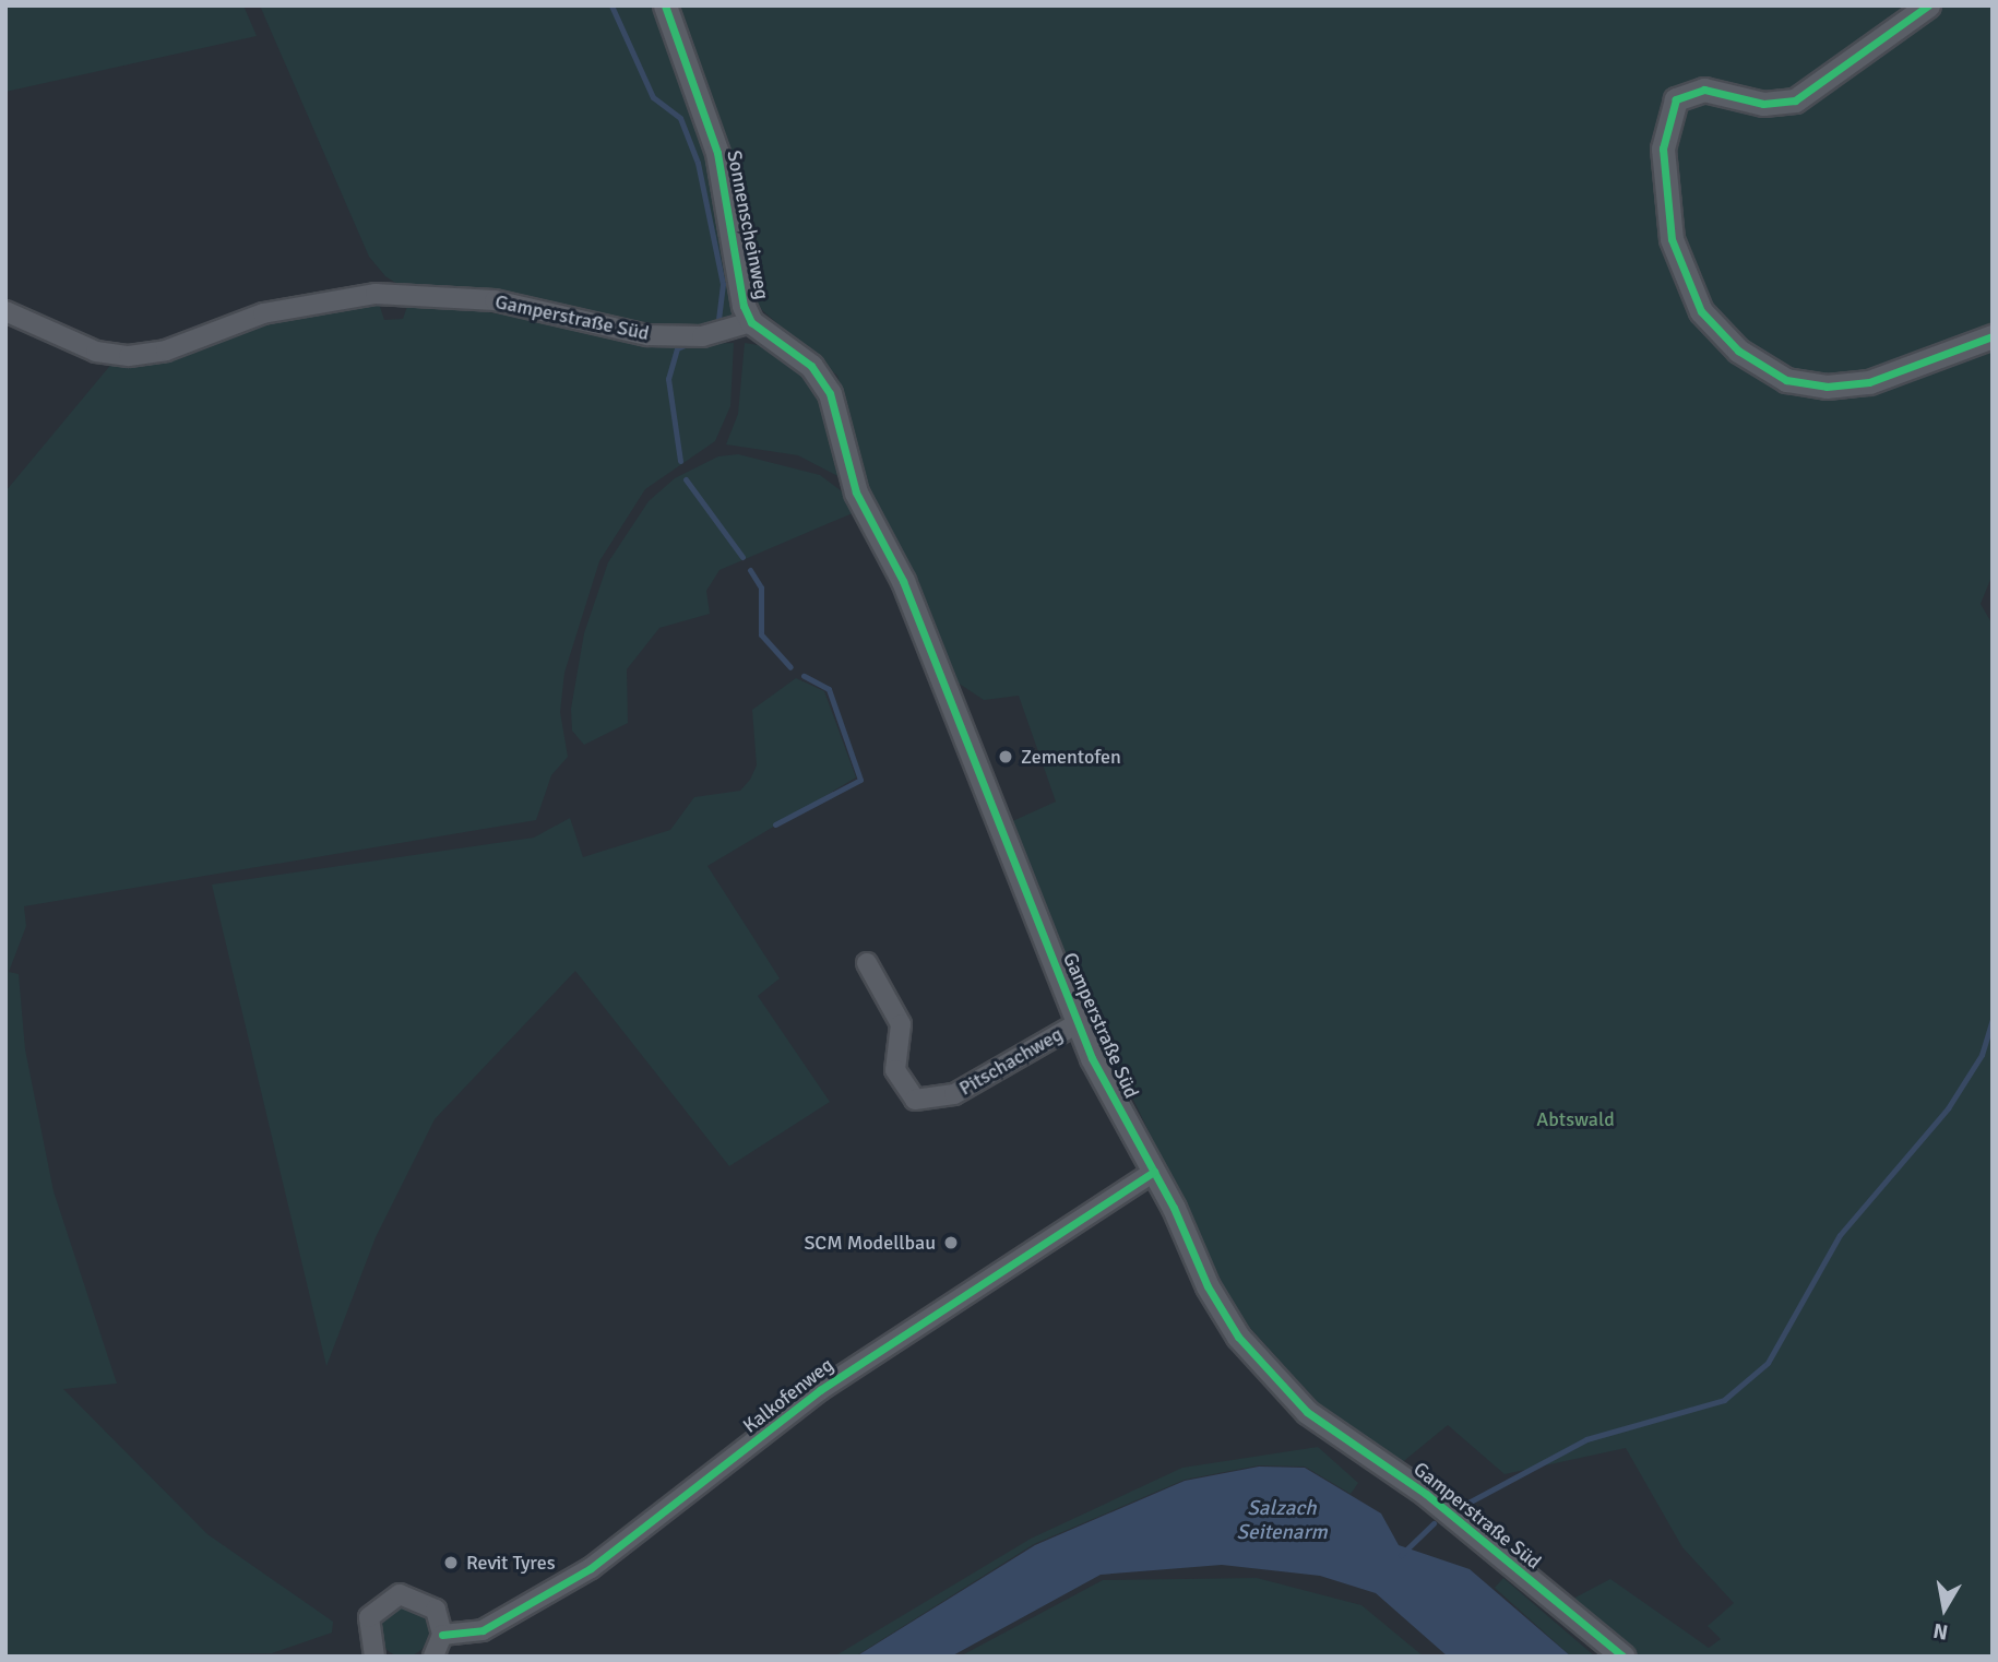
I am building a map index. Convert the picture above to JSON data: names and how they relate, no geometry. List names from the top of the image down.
{
  "streets": {
    "street": [
      "Sonnenscheinweg",
      "Gamperstraße Süd",
      "Pitschachweg",
      "Kalkofenweg"
    ]
  },
  "crossings": [
    ["Sonnenscheinweg", "Gamperstraße Süd"],
    ["Gamperstraße Süd", "Pitschachweg"],
    ["Gamperstraße Süd", "Kalkofenweg"]
  ],
  "water": ["Salzach Seitenarm"],
  "parks": ["Abtswald"],
  "places": ["Zementofen", "SCM Modellbau", "Revit Tyres"],
  "north": "bottom"
}
